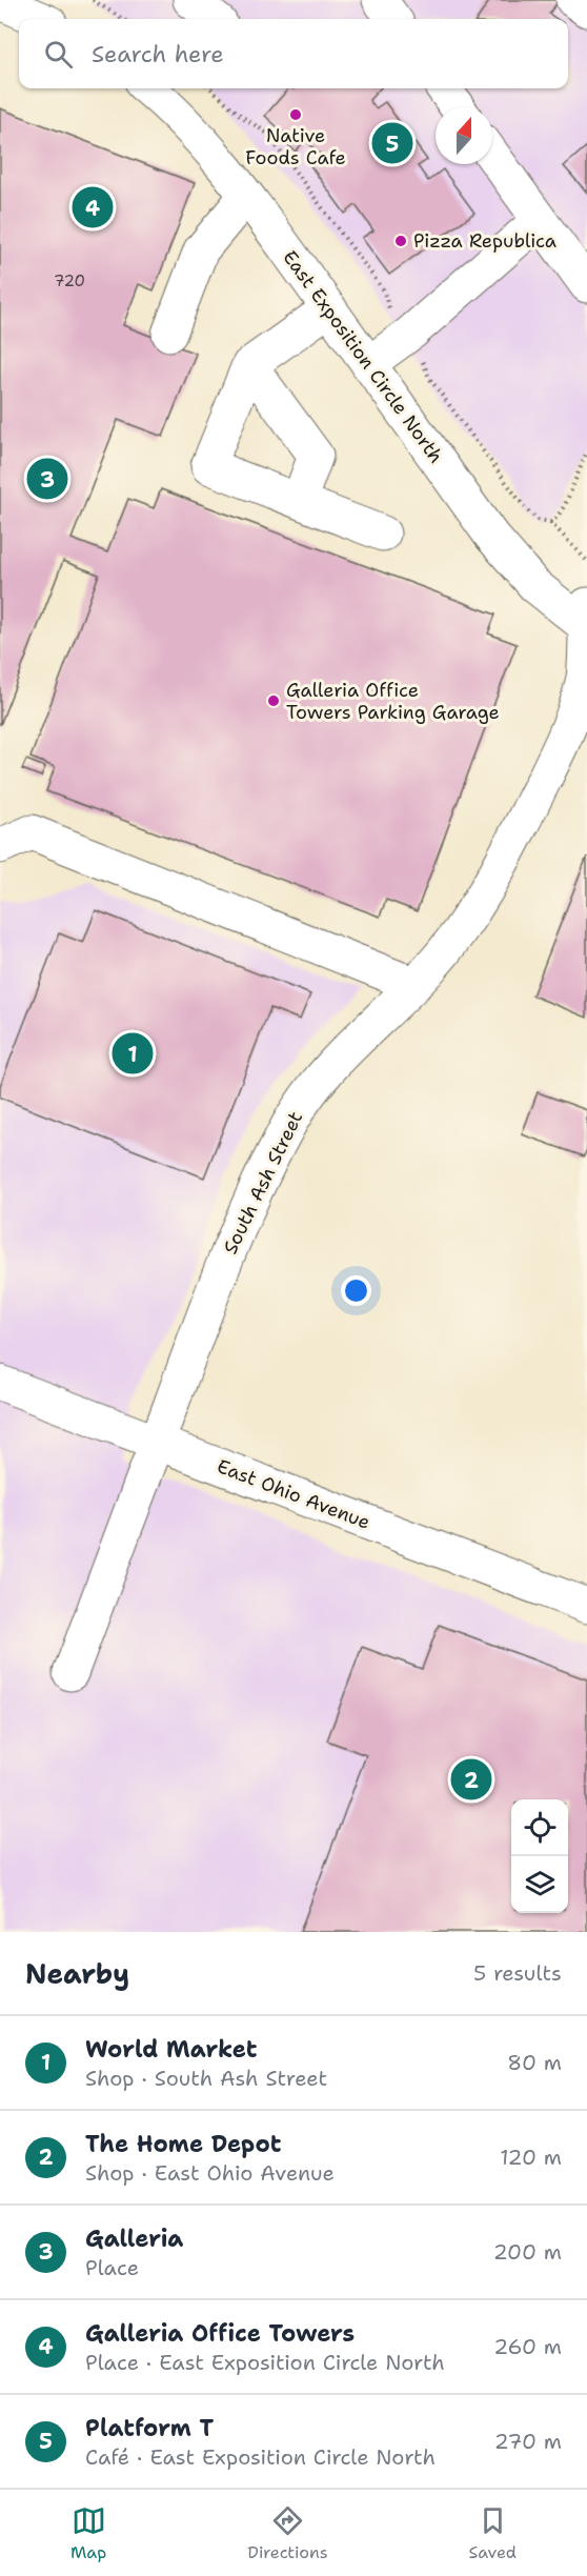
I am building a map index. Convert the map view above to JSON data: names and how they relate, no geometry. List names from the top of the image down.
{
  "streets": {
    "street": ["East Exposition Circle North", "South Ash Street", "East Ohio Avenue"]
  },
  "crossings": [
    ["East Exposition Circle North", "South Ash Street"],
    ["South Ash Street", "East Ohio Avenue"]
  ],
  "places": ["Native Foods Cafe", "Pizza Republica", "Galleria Office Towers Parking Garage"],
  "house_numbers": ["720"],
  "north": "top",
  "page": {
    "search": "Search here",
    "pins": [
      "5",
      "4",
      "3",
      "1",
      "2"
    ],
    "heading": ["Nearby", "5 results"],
    "list": [
      {
        "mark": "1",
        "name": "World Market",
        "note": "Shop · South Ash Street",
        "value": "80 m"
      },
      {
        "mark": "2",
        "name": "The Home Depot",
        "note": "Shop · East Ohio Avenue",
        "value": "120 m"
      },
      {
        "mark": "3",
        "name": "Galleria",
        "note": "Place",
        "value": "200 m"
      },
      {
        "mark": "4",
        "name": "Galleria Office Towers",
        "note": "Place · East Exposition Circle North",
        "value": "260 m"
      },
      {
        "mark": "5",
        "name": "Platform T",
        "note": "Café · East Exposition Circle North",
        "value": "270 m"
      }
    ],
    "nav": ["Map", "Directions", "Saved"]
  }
}
